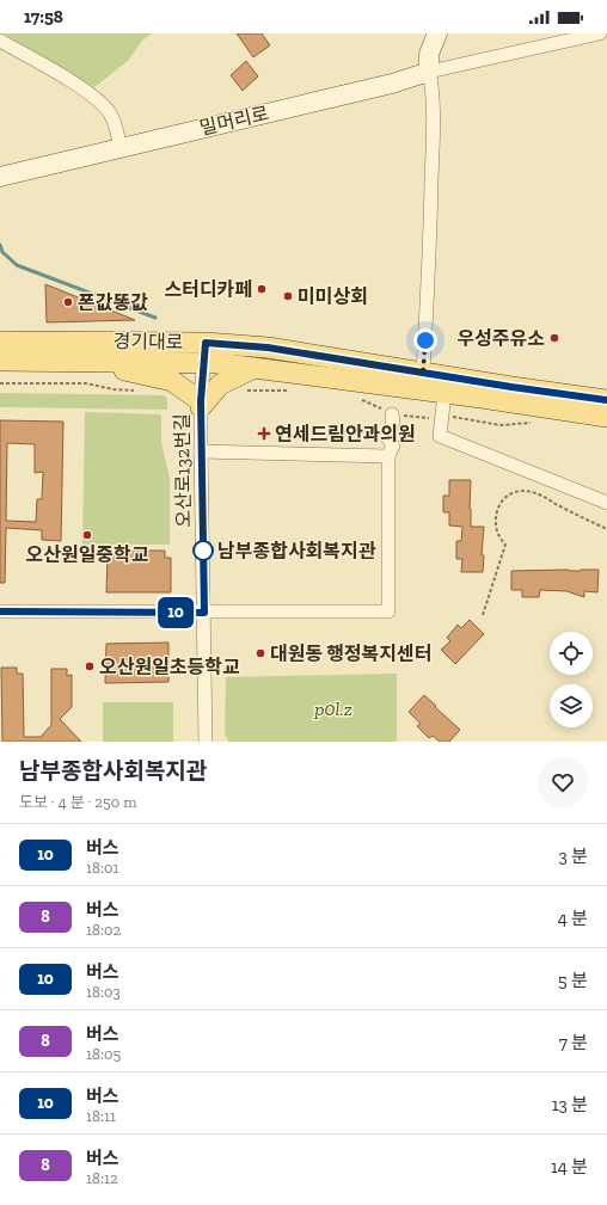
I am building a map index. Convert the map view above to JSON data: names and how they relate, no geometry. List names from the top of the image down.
{
  "streets": {
    "main road": ["밀머리로", "경기대로"],
    "street": ["오산로132번길"]
  },
  "crossings": [
    ["경기대로", "오산로132번길"]
  ],
  "parks": ["p0l.z"],
  "places": {
    "other": [
      "스터디카페",
      "미미상회",
      "폰값똥값",
      "우성주유소",
      "오산원일중학교",
      "남부종합사회복지관",
      "대원동 행정복지센터",
      "오산원일초등학교"
    ],
    "health": ["연세드림안과의원"]
  },
  "lines": ["bus line 10"],
  "page": {
    "status": "17:58",
    "on_map": "10",
    "heading": ["남부종합사회복지관", "도보 · 4 분 · 250 m"],
    "list": [
      {
        "mark": "10",
        "name": "버스",
        "note": "18:01",
        "value": "3 분"
      },
      {
        "mark": "8",
        "name": "버스",
        "note": "18:02",
        "value": "4 분"
      },
      {
        "mark": "10",
        "name": "버스",
        "note": "18:03",
        "value": "5 분"
      },
      {
        "mark": "8",
        "name": "버스",
        "note": "18:05",
        "value": "7 분"
      },
      {
        "mark": "10",
        "name": "버스",
        "note": "18:11",
        "value": "13 분"
      },
      {
        "mark": "8",
        "name": "버스",
        "note": "18:12",
        "value": "14 분"
      }
    ]
  }
}
